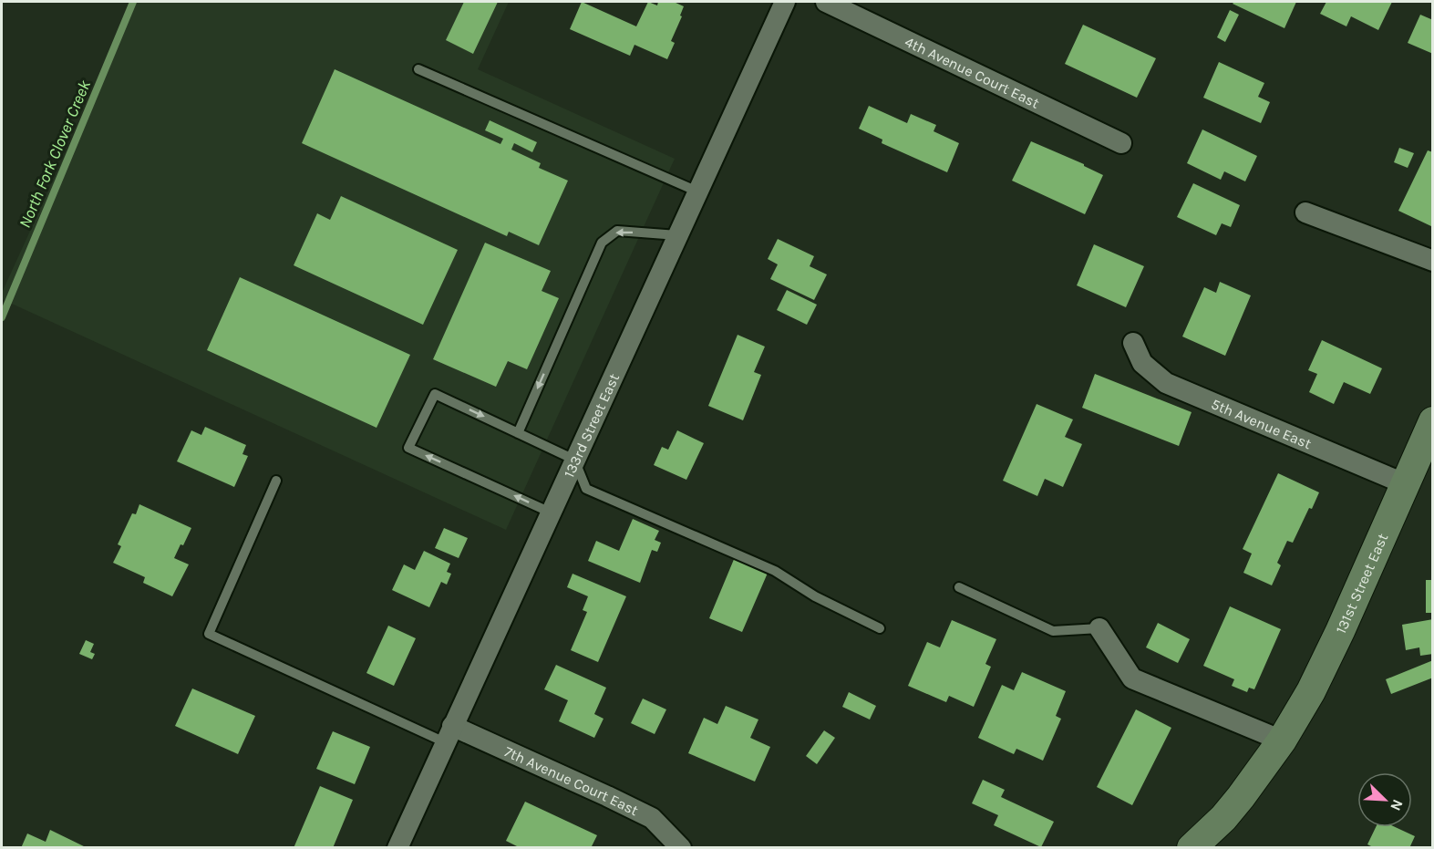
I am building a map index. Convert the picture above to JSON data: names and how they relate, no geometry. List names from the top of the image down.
{
  "streets": {
    "main road": ["131st Street East"],
    "street": [
      "4th Avenue Court East",
      "133rd Street East",
      "5th Avenue East",
      "7th Avenue Court East"
    ]
  },
  "crossings": [
    ["133rd Street East", "7th Avenue Court East"],
    ["5th Avenue East", "131st Street East"]
  ],
  "water": ["North Fork Clover Creek"],
  "north": "bottom right"
}
